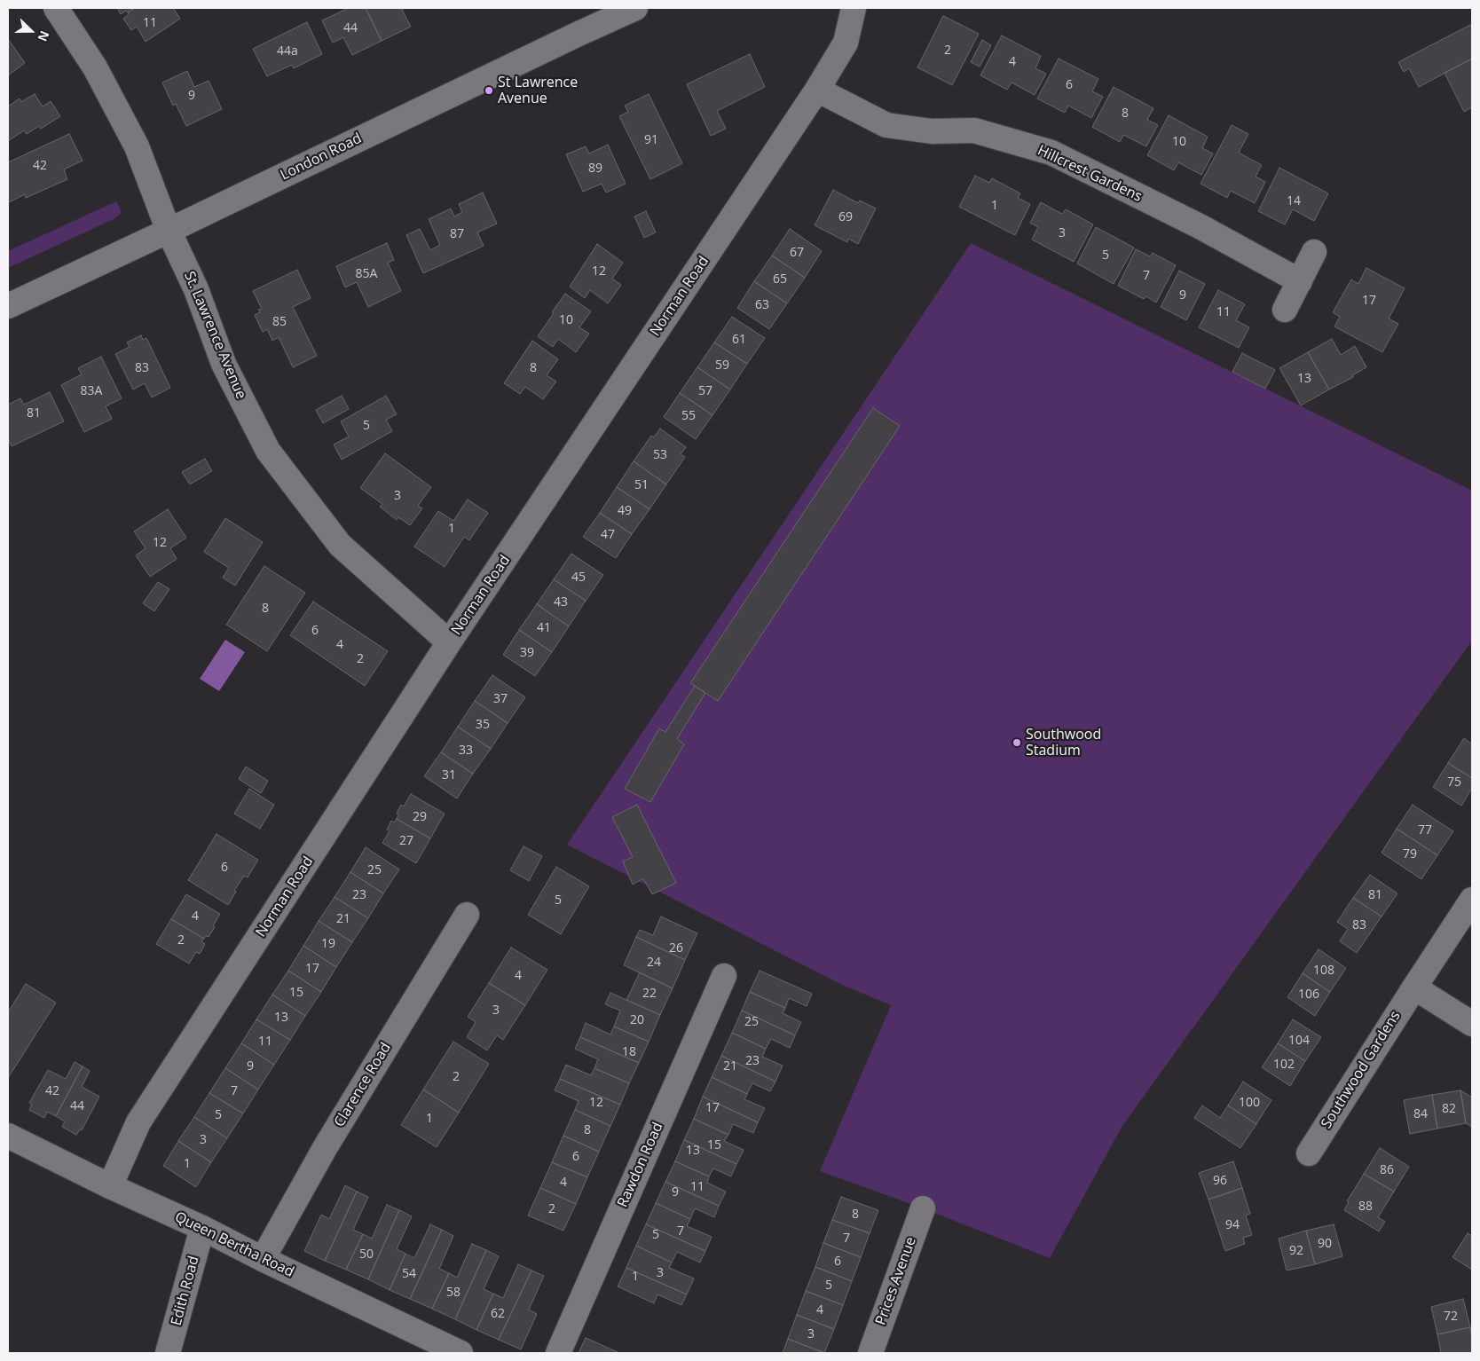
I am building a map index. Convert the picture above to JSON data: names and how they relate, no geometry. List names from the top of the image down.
{
  "streets": {
    "street": [
      "London Road",
      "Hillcrest Gardens",
      "Norman Road",
      "St. Lawrence Avenue",
      "Southwood Gardens",
      "Clarence Road",
      "Rawdon Road",
      "Queen Bertha Road",
      "Prices Avenue",
      "Edith Road"
    ]
  },
  "crossings": [
    ["London Road", "St. Lawrence Avenue"],
    ["Hillcrest Gardens", "Norman Road"],
    ["Norman Road", "St. Lawrence Avenue"],
    ["Norman Road", "Queen Bertha Road"],
    ["Clarence Road", "Queen Bertha Road"],
    ["Queen Bertha Road", "Edith Road"]
  ],
  "places": ["St Lawrence Avenue", "Southwood Stadium"],
  "house_numbers": [
    "11",
    "44",
    "2",
    "44a",
    "4",
    "6",
    "9",
    "8",
    "91",
    "10",
    "42",
    "89",
    "14",
    "1",
    "69",
    "3",
    "87",
    "67",
    "5",
    "12",
    "85A",
    "7",
    "65",
    "9",
    "17",
    "63",
    "11",
    "10",
    "85",
    "61",
    "59",
    "83",
    "8",
    "13",
    "83A",
    "57",
    "81",
    "55",
    "5",
    "53",
    "51",
    "3",
    "49",
    "1",
    "47",
    "12",
    "45",
    "43",
    "8",
    "41",
    "6",
    "4",
    "39",
    "2",
    "37",
    "35",
    "33",
    "31",
    "75",
    "29",
    "77",
    "27",
    "79",
    "6",
    "25",
    "23",
    "81",
    "5",
    "4",
    "21",
    "83",
    "2",
    "19",
    "26",
    "24",
    "17",
    "108",
    "4",
    "15",
    "22",
    "106",
    "3",
    "13",
    "20",
    "25",
    "104",
    "11",
    "18",
    "23",
    "102",
    "9",
    "21",
    "2",
    "42",
    "7",
    "12",
    "100",
    "44",
    "17",
    "82",
    "84",
    "5",
    "1",
    "8",
    "3",
    "15",
    "13",
    "6",
    "1",
    "86",
    "96",
    "4",
    "11",
    "9",
    "88",
    "2",
    "8",
    "94",
    "7",
    "5",
    "7",
    "90",
    "92",
    "50",
    "6",
    "3",
    "54",
    "1",
    "5",
    "58",
    "4",
    "62",
    "72",
    "3"
  ],
  "north": "right"
}
